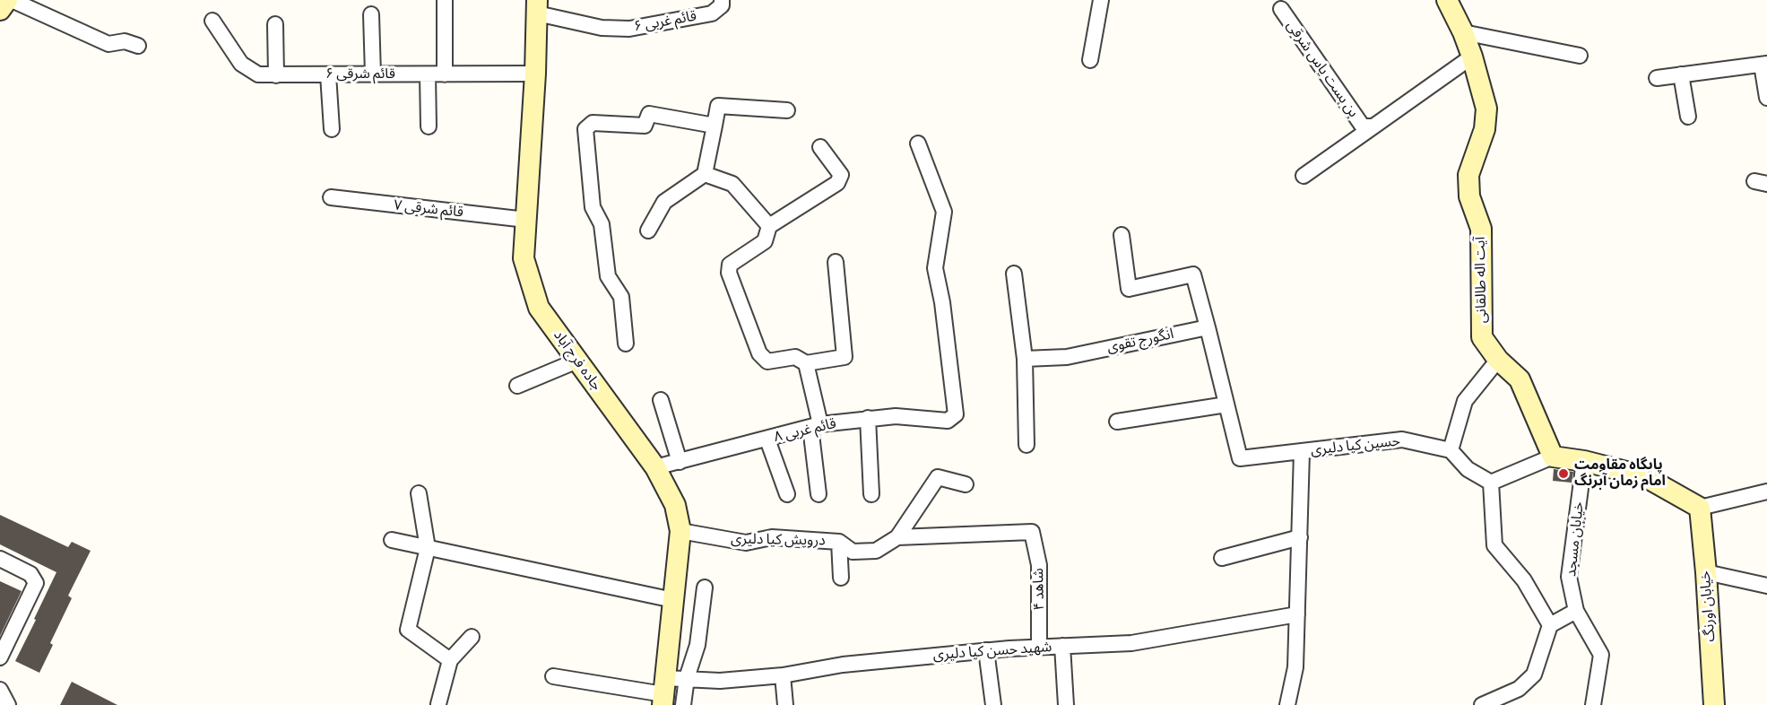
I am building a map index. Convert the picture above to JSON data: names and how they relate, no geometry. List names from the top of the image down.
{
  "streets": {
    "street": [
      "قائم غربی ۶",
      "بن بست یاس شرقی",
      "قائم شرقی ۶",
      "قائم شرقی ۷",
      "آیت اله طالقانی",
      "انگورج تقوی",
      "جاده فرج آباد",
      "قائم غربی ۸",
      "حسین کیا دلیری",
      "خیابان مسجد",
      "درویش کیا دلیری",
      "شاهد ۴",
      "خیابان اورنگ",
      "شهید حسن کیا دلیری"
    ]
  },
  "crossings": [
    ["قائم غربی ۶", "جاده فرج آباد"],
    ["بن بست یاس شرقی", "آیت اله طالقانی"],
    ["قائم شرقی ۶", "جاده فرج آباد"],
    ["قائم شرقی ۷", "جاده فرج آباد"],
    ["جاده فرج آباد", "قائم غربی ۸"],
    ["جاده فرج آباد", "درویش کیا دلیری"],
    ["جاده فرج آباد", "شهید حسن کیا دلیری"],
    ["درویش کیا دلیری", "شاهد ۴"],
    ["شاهد ۴", "شهید حسن کیا دلیری"]
  ],
  "places": ["پایگاه مقاومت امام زمان آبرنگ"]
}
